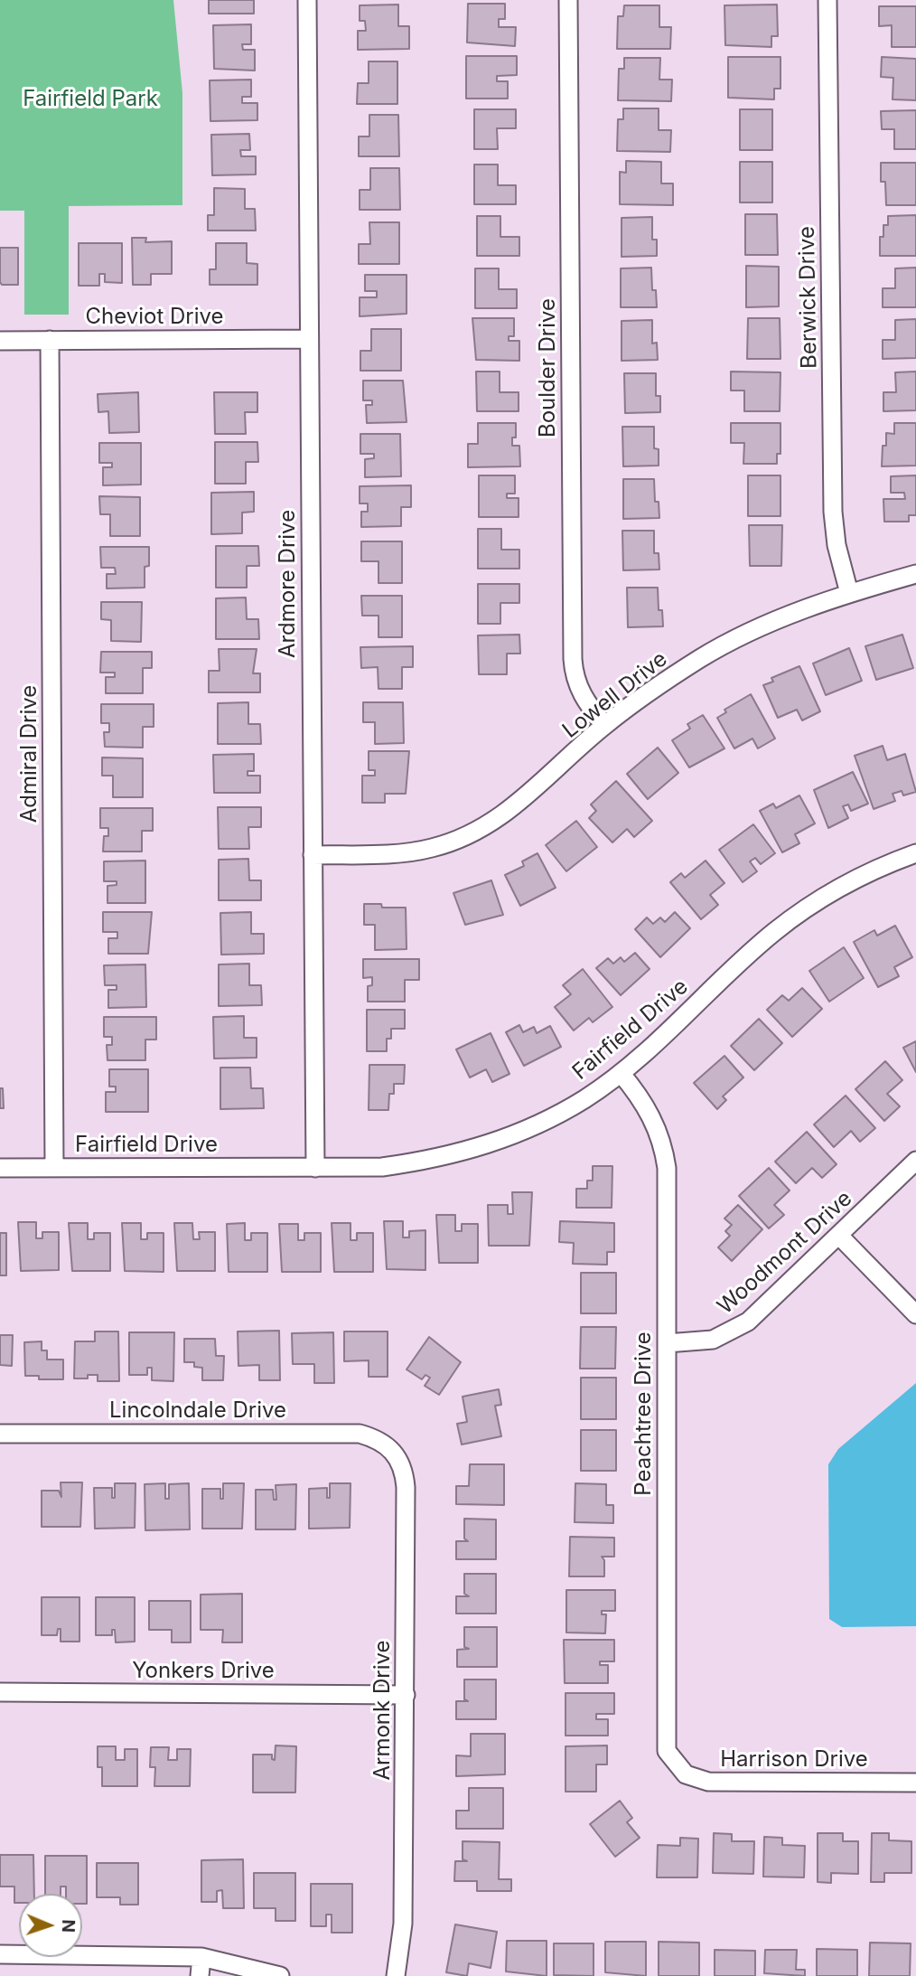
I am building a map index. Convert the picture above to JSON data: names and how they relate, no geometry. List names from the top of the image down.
{
  "streets": {
    "street": [
      "Berwick Drive",
      "Cheviot Drive",
      "Boulder Drive",
      "Ardmore Drive",
      "Lowell Drive",
      "Admiral Drive",
      "Fairfield Drive",
      "Woodmont Drive",
      "Lincolndale Drive",
      "Peachtree Drive",
      "Yonkers Drive",
      "Armonk Drive",
      "Harrison Drive"
    ]
  },
  "crossings": [
    ["Berwick Drive", "Lowell Drive"],
    ["Cheviot Drive", "Ardmore Drive"],
    ["Cheviot Drive", "Admiral Drive"],
    ["Boulder Drive", "Lowell Drive"],
    ["Ardmore Drive", "Lowell Drive"],
    ["Ardmore Drive", "Fairfield Drive"],
    ["Admiral Drive", "Fairfield Drive"],
    ["Fairfield Drive", "Peachtree Drive"],
    ["Woodmont Drive", "Peachtree Drive"],
    ["Lincolndale Drive", "Armonk Drive"],
    ["Peachtree Drive", "Harrison Drive"],
    ["Yonkers Drive", "Armonk Drive"]
  ],
  "parks": ["Fairfield Park"],
  "north": "right"
}
